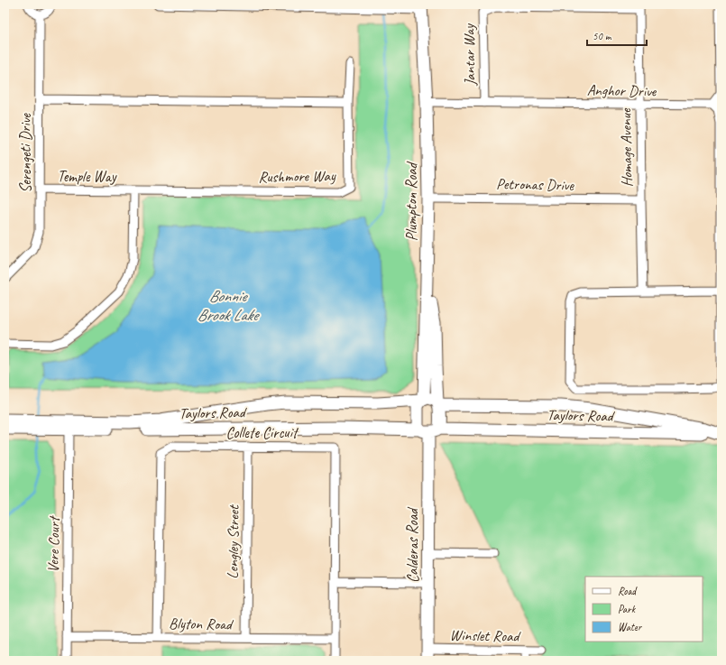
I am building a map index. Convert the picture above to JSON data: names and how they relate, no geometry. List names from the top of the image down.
{
  "streets": {
    "street": [
      "Jantar Way",
      "Anghor Drive",
      "Homage Avenue",
      "Serengeti Drive",
      "Temple Way",
      "Rushmore Way",
      "Petronas Drive",
      "Plumpton Road",
      "Taylors Road",
      "Collete Circuit",
      "Lengley Street",
      "Vere Court",
      "Calderas Road",
      "Blyton Road",
      "Winslet Road"
    ]
  },
  "crossings": [
    ["Jantar Way", "Anghor Drive"],
    ["Jantar Way", "Homage Avenue"],
    ["Anghor Drive", "Homage Avenue"],
    ["Anghor Drive", "Plumpton Road"],
    ["Homage Avenue", "Petronas Drive"],
    ["Serengeti Drive", "Temple Way"],
    ["Temple Way", "Rushmore Way"],
    ["Petronas Drive", "Plumpton Road"],
    ["Plumpton Road", "Taylors Road"],
    ["Plumpton Road", "Calderas Road"],
    ["Taylors Road", "Vere Court"],
    ["Taylors Road", "Calderas Road"],
    ["Collete Circuit", "Lengley Street"],
    ["Collete Circuit", "Blyton Road"],
    ["Lengley Street", "Blyton Road"],
    ["Vere Court", "Blyton Road"],
    ["Calderas Road", "Winslet Road"]
  ],
  "water": ["Bonnie Brook Lake"],
  "legend": ["Road", "Park", "Water"],
  "scale_bar": "50 m"
}
